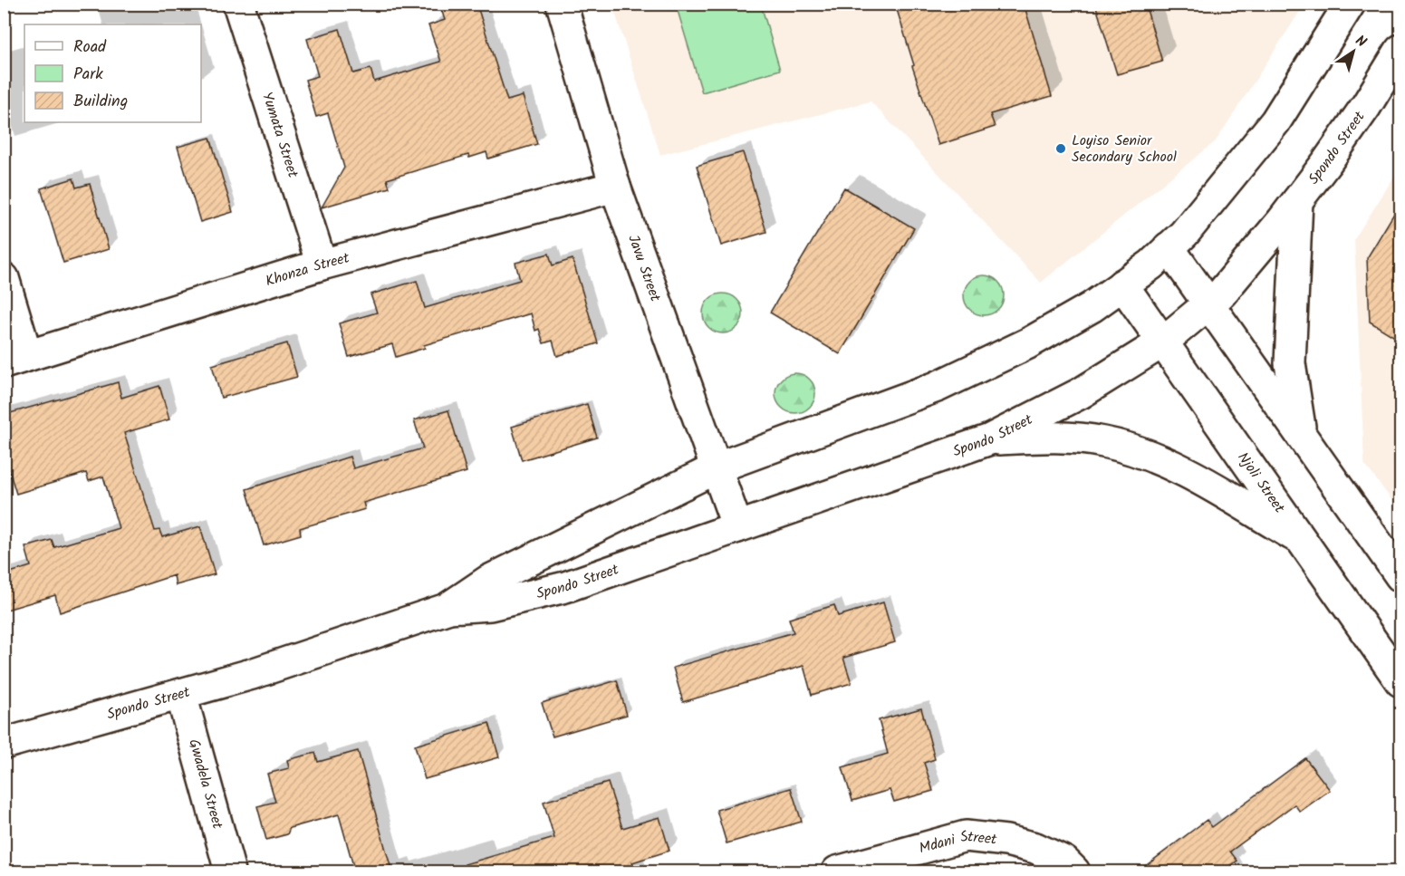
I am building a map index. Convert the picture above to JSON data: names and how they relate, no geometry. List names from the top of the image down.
{
  "streets": {
    "main road": [
      "Yumata Street",
      "Spondo Street",
      "Javu Street",
      "Khonza Street",
      "Njoli Street",
      "Gwadela Street",
      "Mdani Street"
    ]
  },
  "crossings": [
    ["Yumata Street", "Khonza Street"],
    ["Spondo Street", "Javu Street"],
    ["Spondo Street", "Njoli Street"],
    ["Spondo Street", "Gwadela Street"],
    ["Javu Street", "Khonza Street"]
  ],
  "places": ["Loyiso Senior Secondary School"],
  "legend": ["Road", "Park", "Building"],
  "north": "top right"
}
